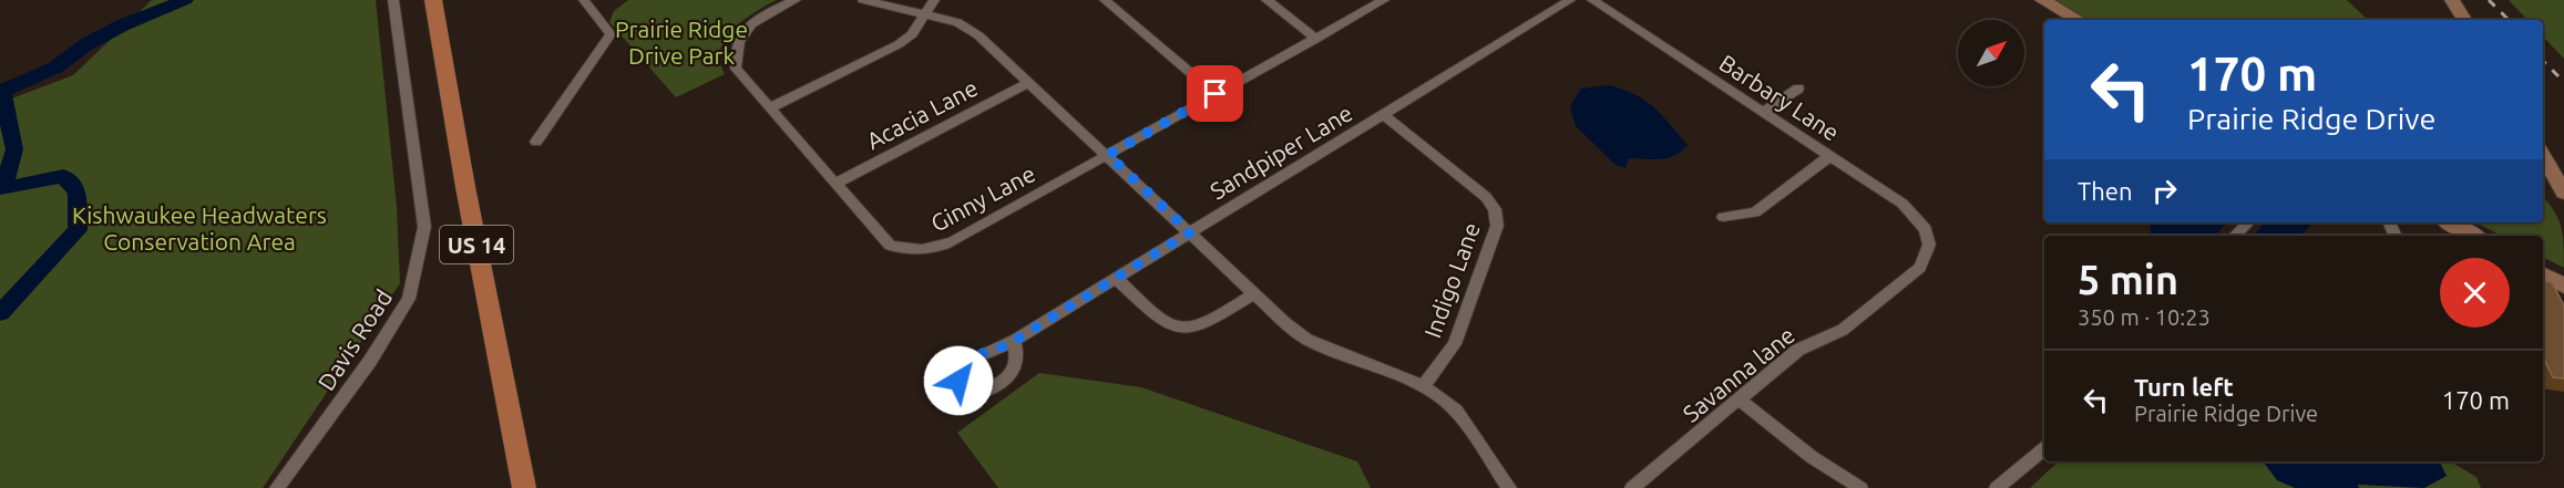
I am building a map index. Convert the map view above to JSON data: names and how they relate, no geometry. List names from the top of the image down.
{
  "streets": {
    "main road": ["US 14"],
    "street": [
      "Barbary Lane",
      "Acacia Lane",
      "Sandpiper Lane",
      "Ginny Lane",
      "Indigo Lane",
      "Davis Road",
      "Savanna lane"
    ]
  },
  "crossings": [
    ["Barbary Lane", "Savanna lane"],
    ["Acacia Lane", "Ginny Lane"],
    ["Sandpiper Lane", "Indigo Lane"]
  ],
  "parks": ["Prairie Ridge Drive Park", "Kishwaukee Headwaters Conservation Area"],
  "north": "top right",
  "page": {
    "turn": ["170 m", "Prairie Ridge Drive"],
    "then": "Then",
    "heading": ["5 min", "350 m · 10:23"],
    "list": [
      {
        "name": "Turn left",
        "note": "Prairie Ridge Drive",
        "value": "170 m"
      }
    ]
  }
}
